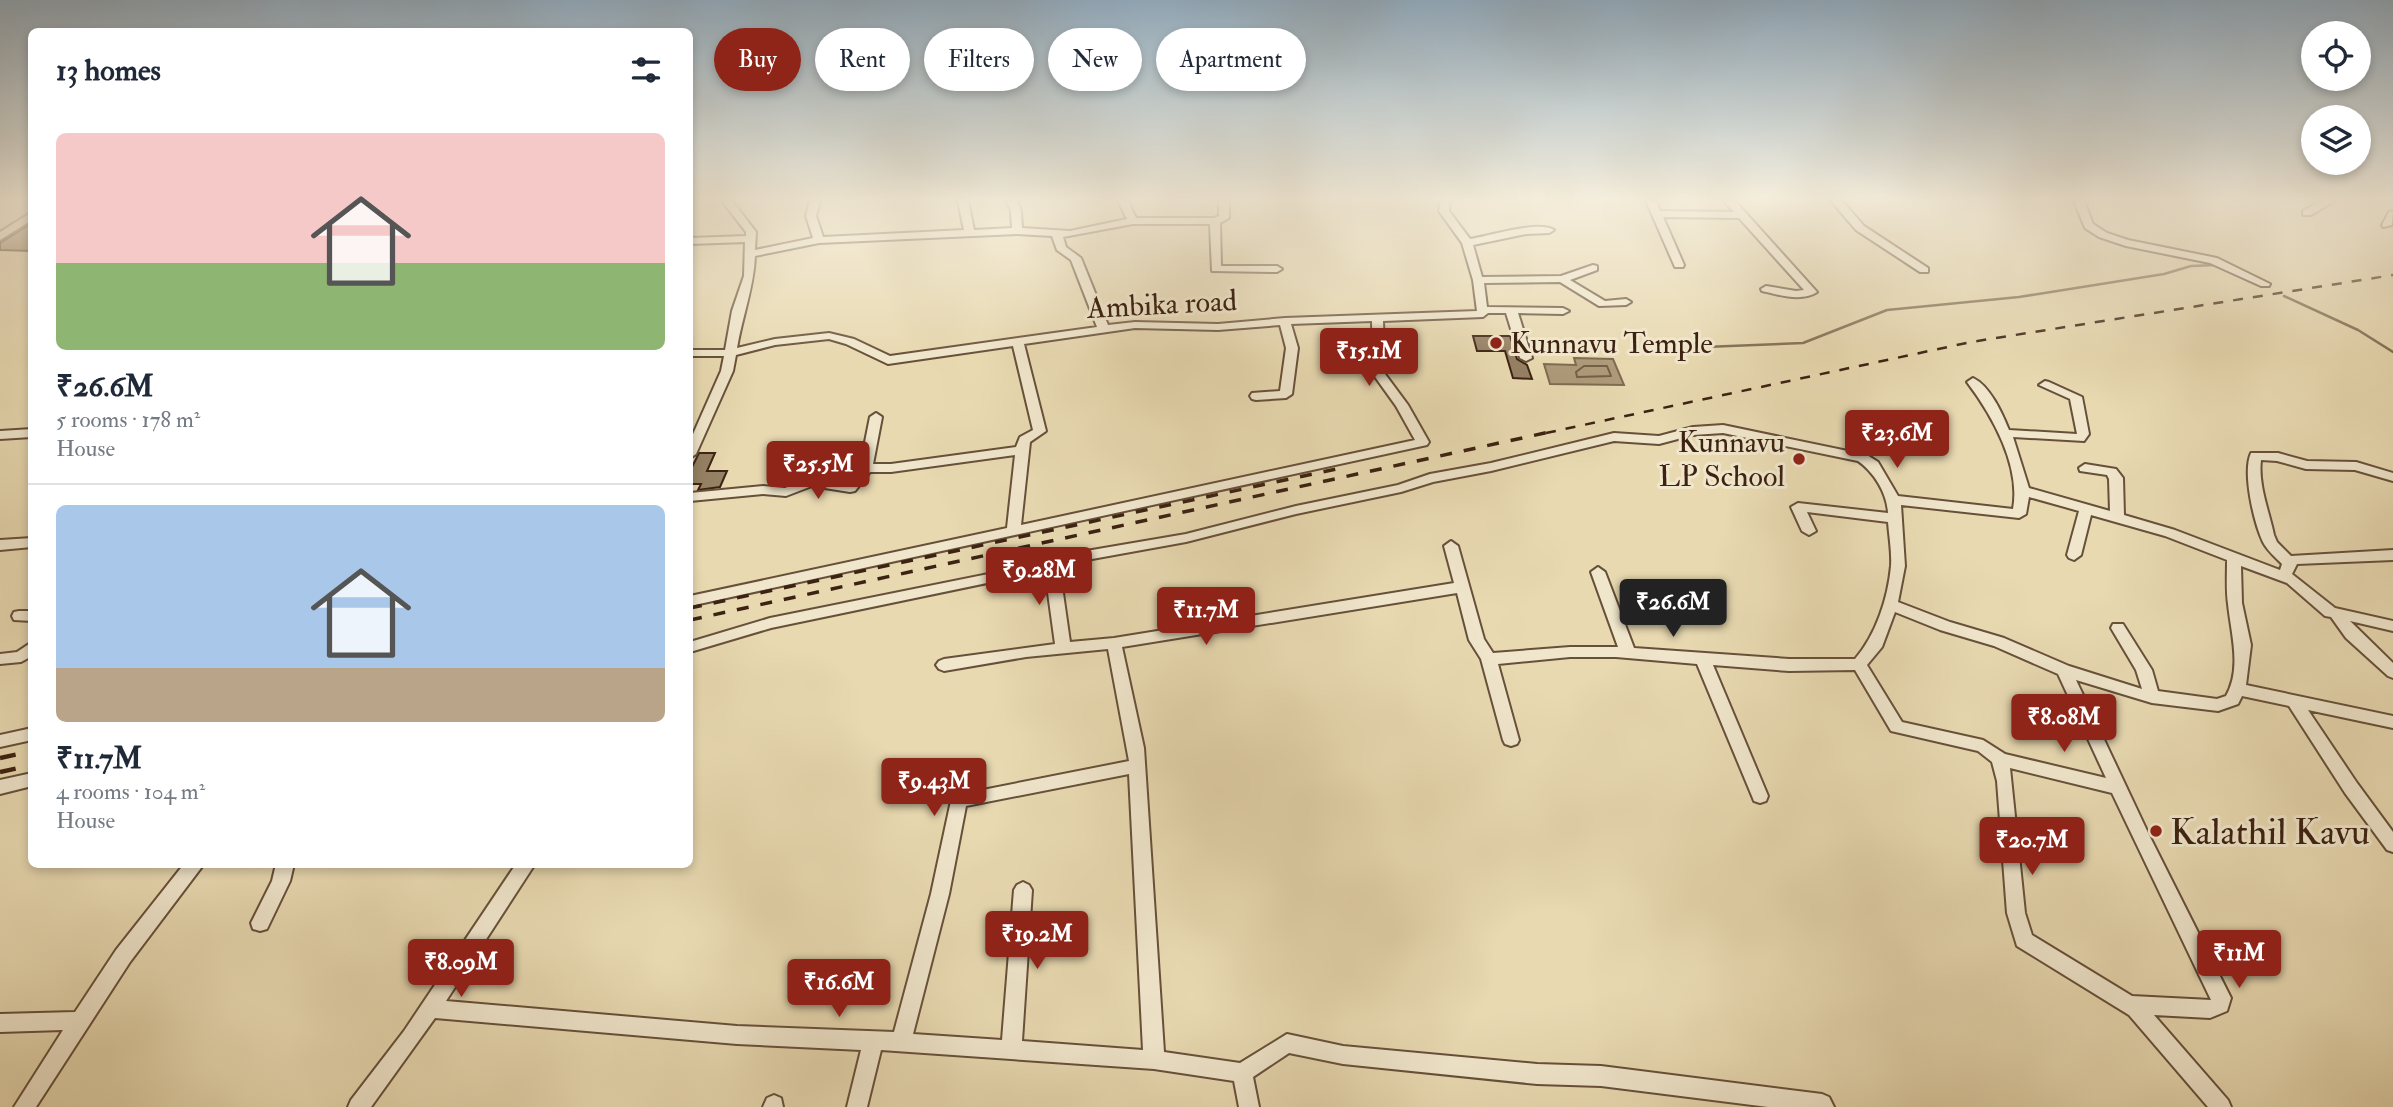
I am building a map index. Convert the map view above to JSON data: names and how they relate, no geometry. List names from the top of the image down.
{
  "streets": {
    "street": ["Ambika road"]
  },
  "places": ["Kunnavu Temple", "Kunnavu LP School", "Kalathil Kavu"],
  "page": {
    "chip": [
      "Buy",
      "Rent",
      "Filters",
      "New",
      "Apartment"
    ],
    "heading": "13 homes",
    "list": [
      {
        "name": "₹26.6M",
        "note": "5 rooms · 178 m² · House"
      },
      {
        "name": "₹11.7M",
        "note": "4 rooms · 104 m² · House"
      }
    ],
    "price": [
      "₹15.1M",
      "₹23.6M",
      "₹25.5M",
      "₹9.28M",
      "₹26.6M",
      "₹11.7M",
      "₹8.08M",
      "₹9.43M",
      "₹20.7M",
      "₹19.2M",
      "₹11M",
      "₹8.09M",
      "₹16.6M"
    ]
  }
}
